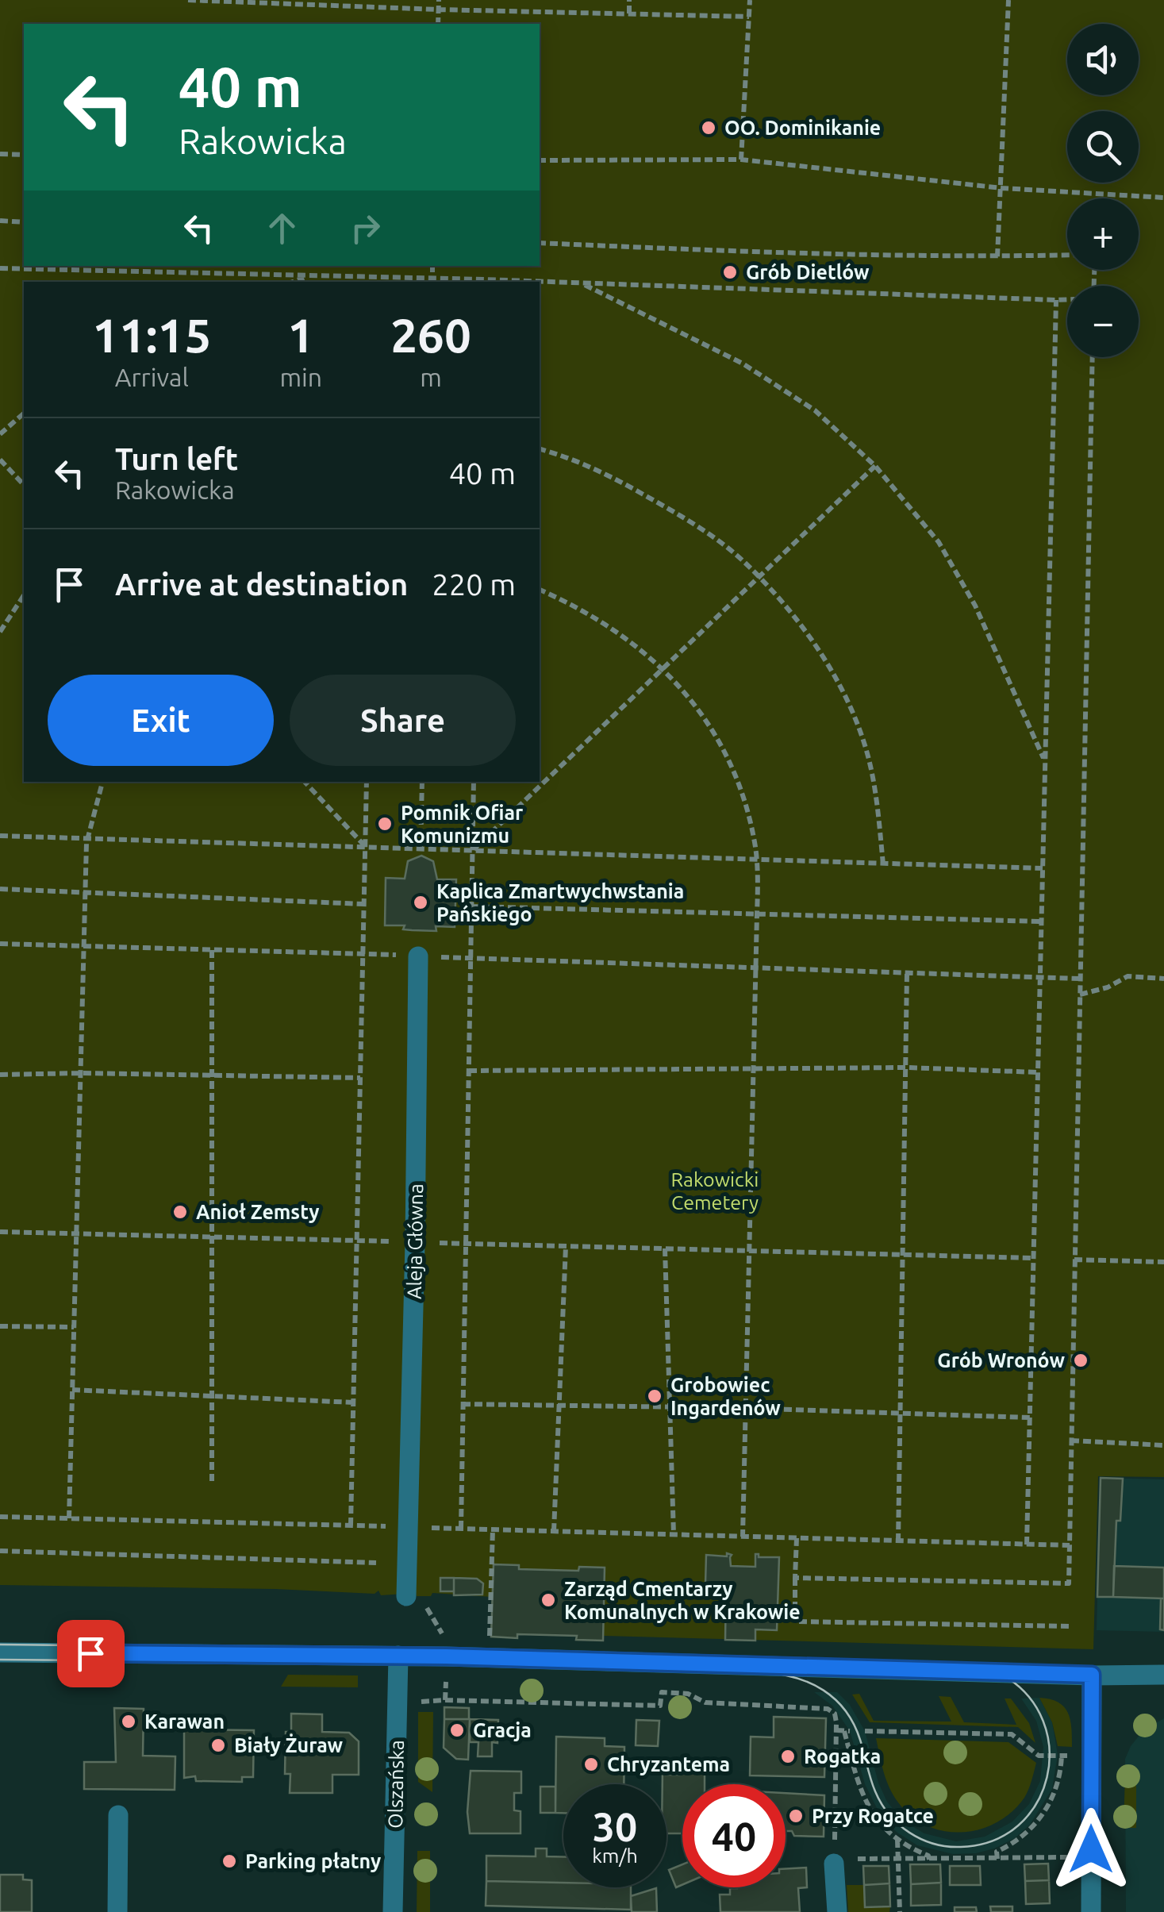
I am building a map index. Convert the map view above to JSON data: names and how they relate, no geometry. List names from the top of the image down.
{
  "streets": {
    "street": ["Aleja Główna", "Olszańska"]
  },
  "parks": ["Rakowicki Cemetery"],
  "places": [
    "OO. Dominikanie",
    "Grób Dietlów",
    "Pomnik Ofiar Komunizmu",
    "Kaplica Zmartwychwstania Pańskiego",
    "Anioł Zemsty",
    "Grób Wronów",
    "Grobowiec Ingardenów",
    "Zarząd Cmentarzy Komunalnych w Krakowie",
    "Karawan",
    "Gracja",
    "Biały Żuraw",
    "Rogatka",
    "Chryzantema",
    "Przy Rogatce",
    "Parking płatny"
  ],
  "page": {
    "map_buttons": ["+", "−"],
    "turn": ["40 m", "Rakowicka"],
    "eta": [
      "11:15",
      "Arrival",
      "1",
      "min",
      "260",
      "m"
    ],
    "list": [
      {
        "name": "Turn left",
        "note": "Rakowicka",
        "value": "40 m"
      },
      {
        "name": "Arrive at destination",
        "value": "220 m"
      }
    ],
    "buttons": ["Exit", "Share"],
    "speed": "30 km/h",
    "limit": "40"
  }
}
